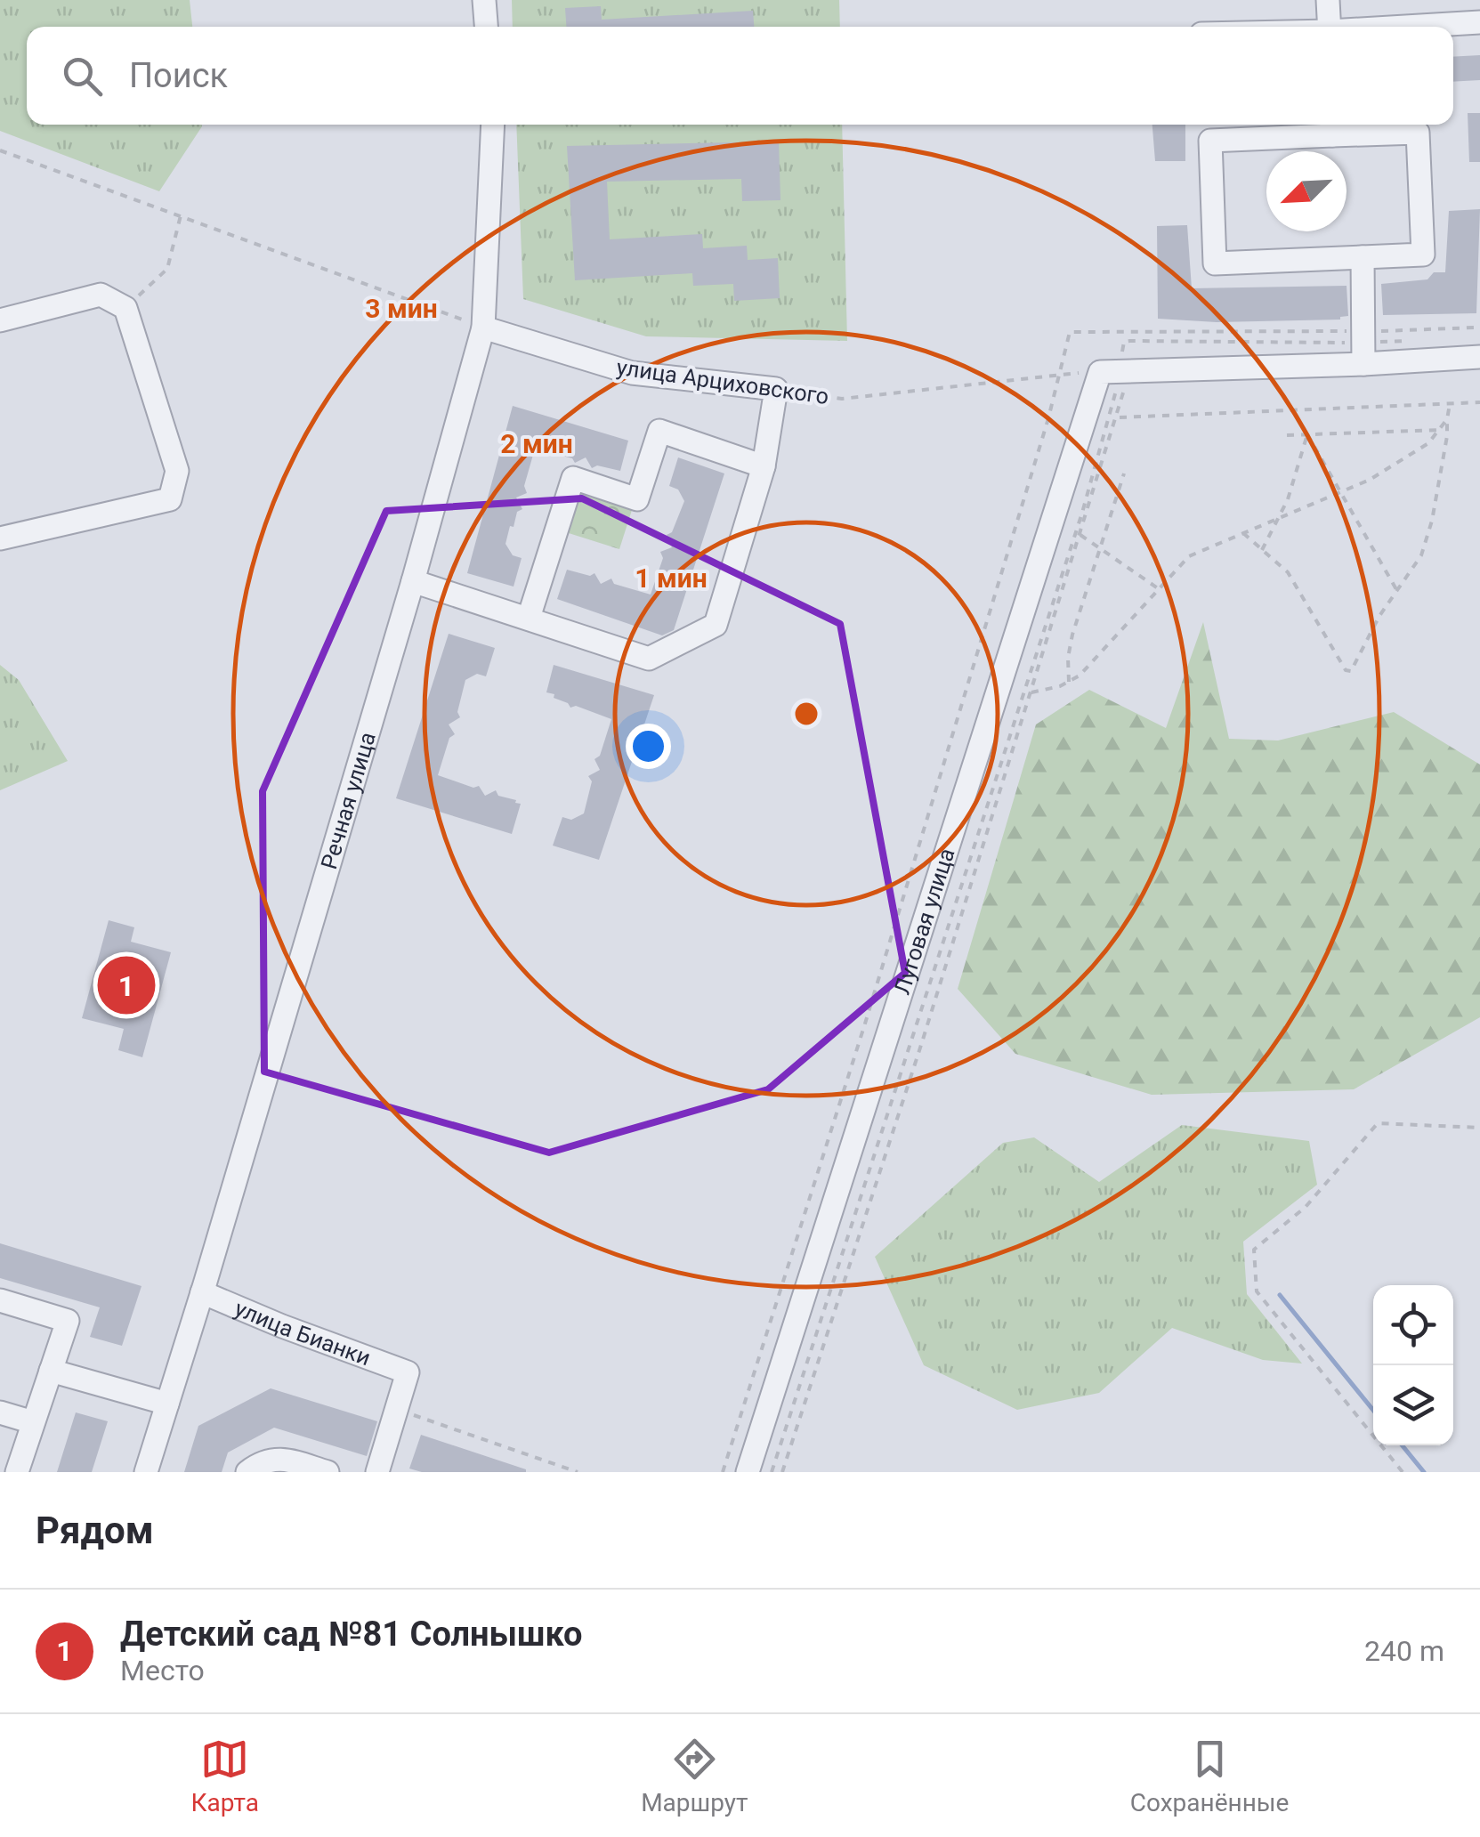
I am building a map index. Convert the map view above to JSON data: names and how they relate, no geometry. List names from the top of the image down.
{
  "streets": {
    "street": [
      "улица Арциховского",
      "Речная улица",
      "Луговая улица",
      "улица Бианки"
    ]
  },
  "crossings": [
    ["улица Арциховского", "Речная улица"],
    ["улица Арциховского", "Луговая улица"],
    ["Речная улица", "улица Бианки"]
  ],
  "north": "bottom left",
  "page": {
    "search": "Поиск",
    "pins": "1",
    "heading": "Рядом",
    "list": [
      {
        "mark": "1",
        "name": "Детский сад №81 Солнышко",
        "note": "Место",
        "value": "240 m"
      }
    ],
    "nav": ["Карта", "Маршрут", "Сохранённые"]
  },
  "rings": ["3 мин", "2 мин", "1 мин"]
}
